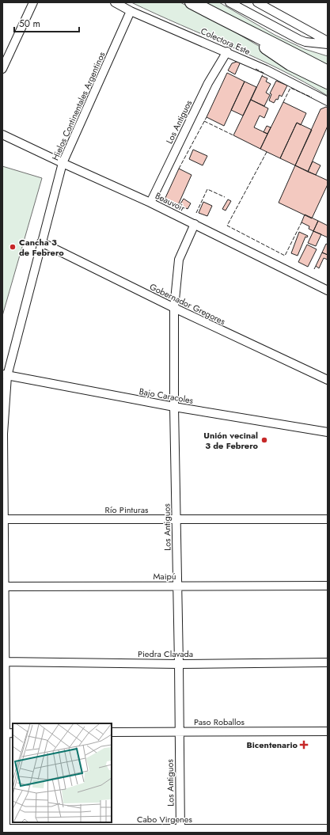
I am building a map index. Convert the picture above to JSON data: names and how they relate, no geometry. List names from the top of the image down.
{
  "streets": {
    "street": [
      "Colectora Este",
      "Hielos Continentales Argentinos",
      "Los Antiguos",
      "Beauvoir",
      "Gobernador Gregores",
      "Bajo Caracoles",
      "Río Pinturas",
      "Maipú",
      "Piedra Clavada",
      "Paso Roballos",
      "Cabo Virgenes"
    ]
  },
  "crossings": [
    ["Colectora Este", "Hielos Continentales Argentinos"],
    ["Colectora Este", "Los Antiguos"],
    ["Hielos Continentales Argentinos", "Beauvoir"],
    ["Hielos Continentales Argentinos", "Gobernador Gregores"],
    ["Hielos Continentales Argentinos", "Bajo Caracoles"],
    ["Hielos Continentales Argentinos", "Río Pinturas"],
    ["Hielos Continentales Argentinos", "Maipú"],
    ["Hielos Continentales Argentinos", "Piedra Clavada"],
    ["Hielos Continentales Argentinos", "Cabo Virgenes"],
    ["Los Antiguos", "Beauvoir"],
    ["Los Antiguos", "Gobernador Gregores"],
    ["Los Antiguos", "Bajo Caracoles"],
    ["Los Antiguos", "Río Pinturas"],
    ["Los Antiguos", "Maipú"],
    ["Los Antiguos", "Piedra Clavada"],
    ["Los Antiguos", "Paso Roballos"],
    ["Los Antiguos", "Cabo Virgenes"]
  ],
  "places": {
    "other": ["Cancha 3 de Febrero", "Unión vecinal 3 de Febrero"],
    "health": ["Bicentenario"]
  },
  "scale_bar": "50 m"
}
